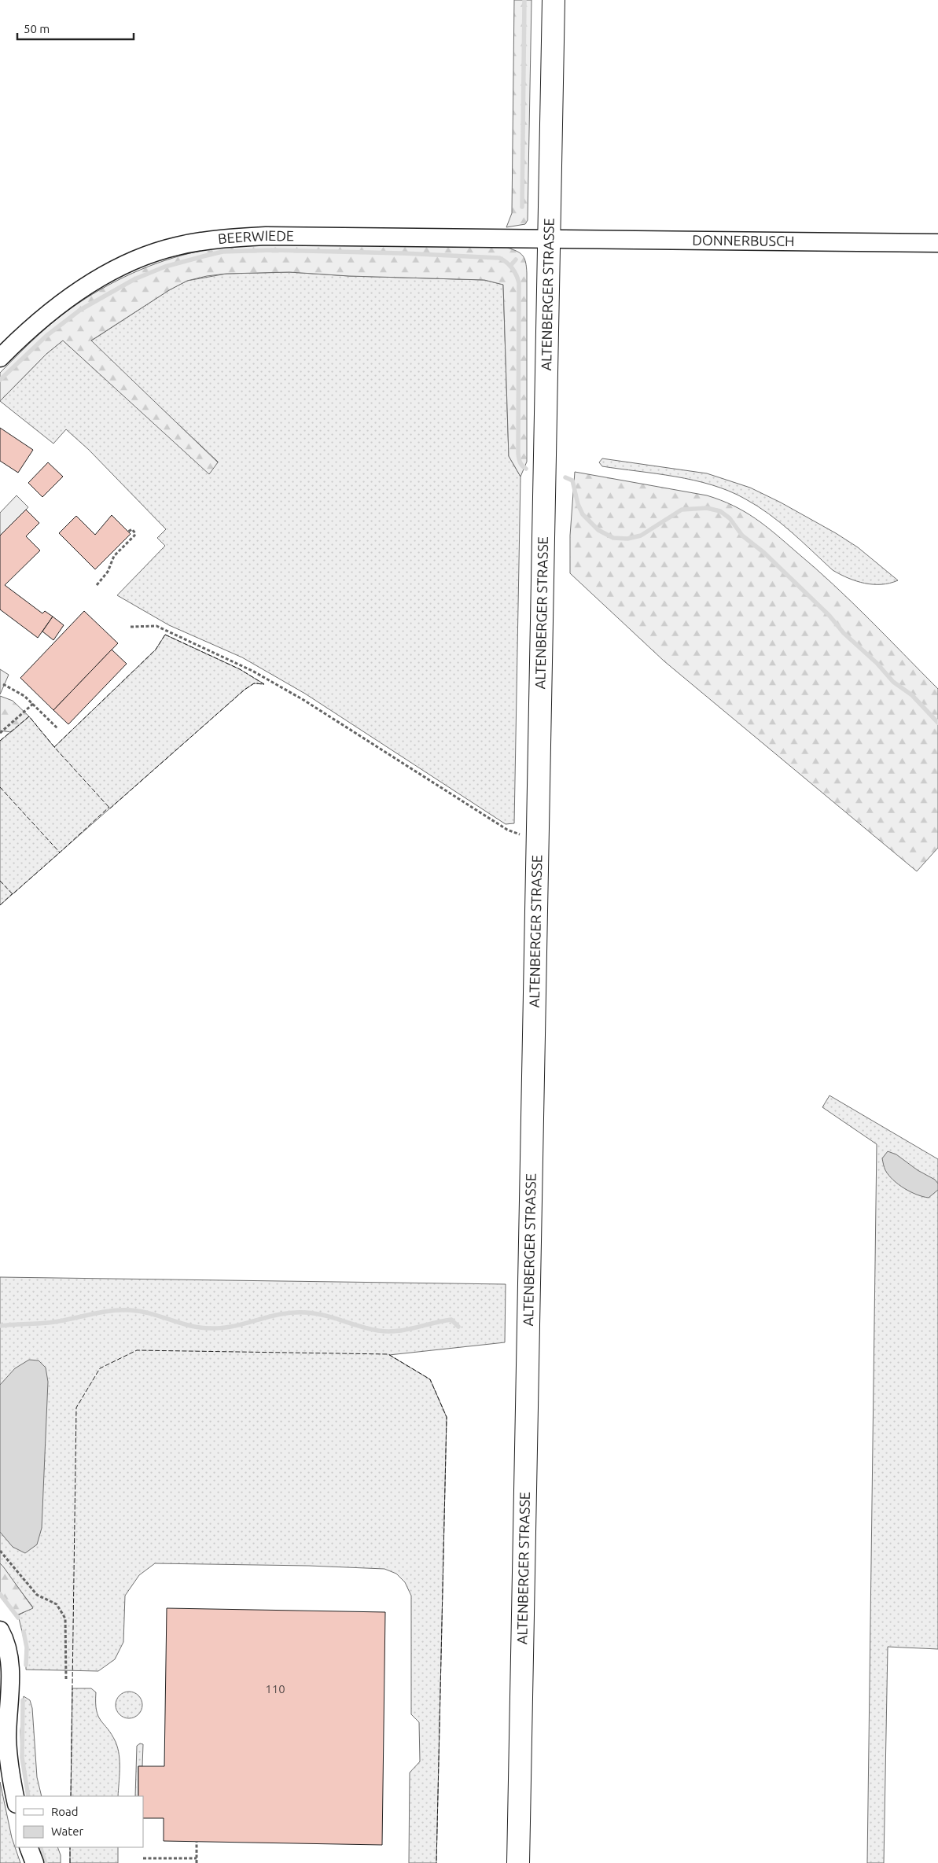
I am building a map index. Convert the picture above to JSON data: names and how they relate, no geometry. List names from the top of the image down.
{
  "streets": {
    "main road": ["ALTENBERGER STRASSE"],
    "street": ["BEERWIEDE", "DONNERBUSCH"]
  },
  "crossings": [
    ["BEERWIEDE", "DONNERBUSCH"],
    ["BEERWIEDE", "ALTENBERGER STRASSE"],
    ["DONNERBUSCH", "ALTENBERGER STRASSE"]
  ],
  "house_numbers": ["110"],
  "legend": ["Road", "Water"],
  "scale_bar": "50 m"
}
